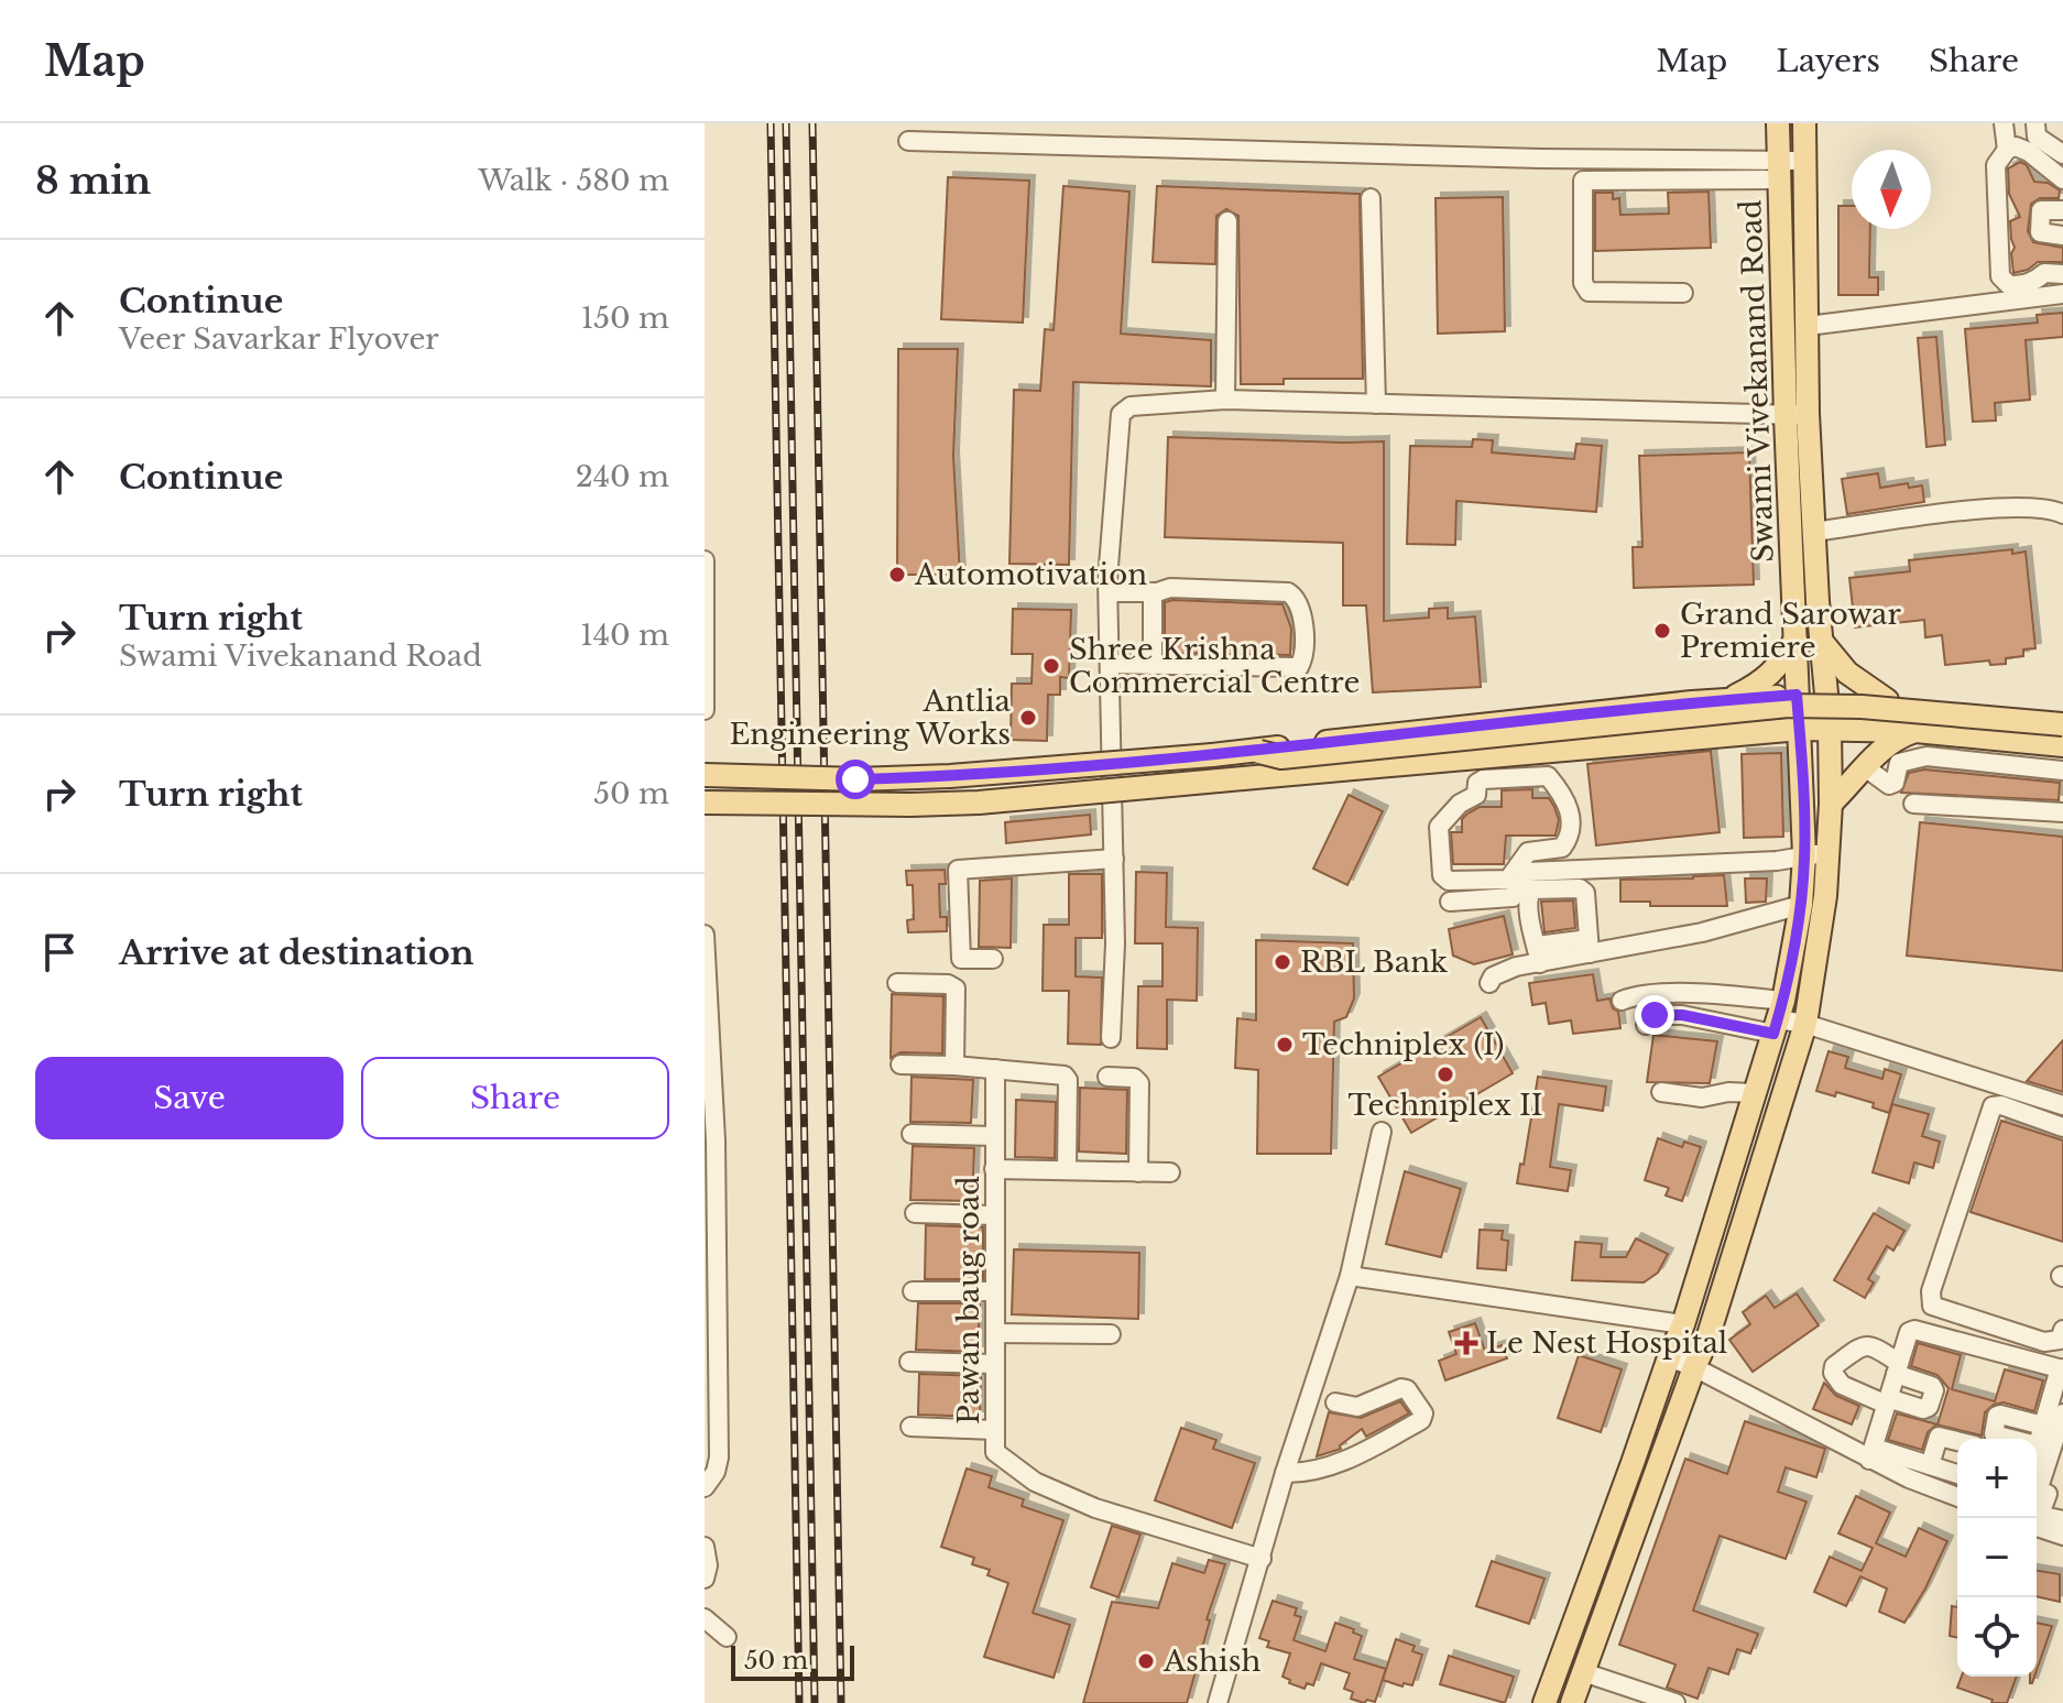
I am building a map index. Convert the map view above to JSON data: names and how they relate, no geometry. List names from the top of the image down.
{
  "streets": {
    "main road": ["Swami Vivekanand Road"],
    "street": ["Pawan baug road"]
  },
  "places": {
    "other": [
      "Automotivation",
      "Grand Sarowar Premiere",
      "Shree Krishna Commercial Centre",
      "Antlia Engineering Works",
      "RBL Bank",
      "Techniplex (I)",
      "Techniplex II",
      "Ashish"
    ],
    "health": ["Le Nest Hospital"]
  },
  "scale_bar": "50 m",
  "north": "bottom",
  "page": {
    "header": "Map",
    "nav": ["Map", "Layers", "Share"],
    "heading": ["8 min", "Walk · 580 m"],
    "list": [
      ["Continue", "Veer Savarkar Flyover", "150 m"],
      ["Continue", "240 m"],
      ["Turn right", "Swami Vivekanand Road", "140 m"],
      ["Turn right", "50 m"],
      "Arrive at destination"
    ],
    "buttons": ["Save", "Share"],
    "map_buttons": ["+", "−"],
    "scale": "50 m"
  }
}
